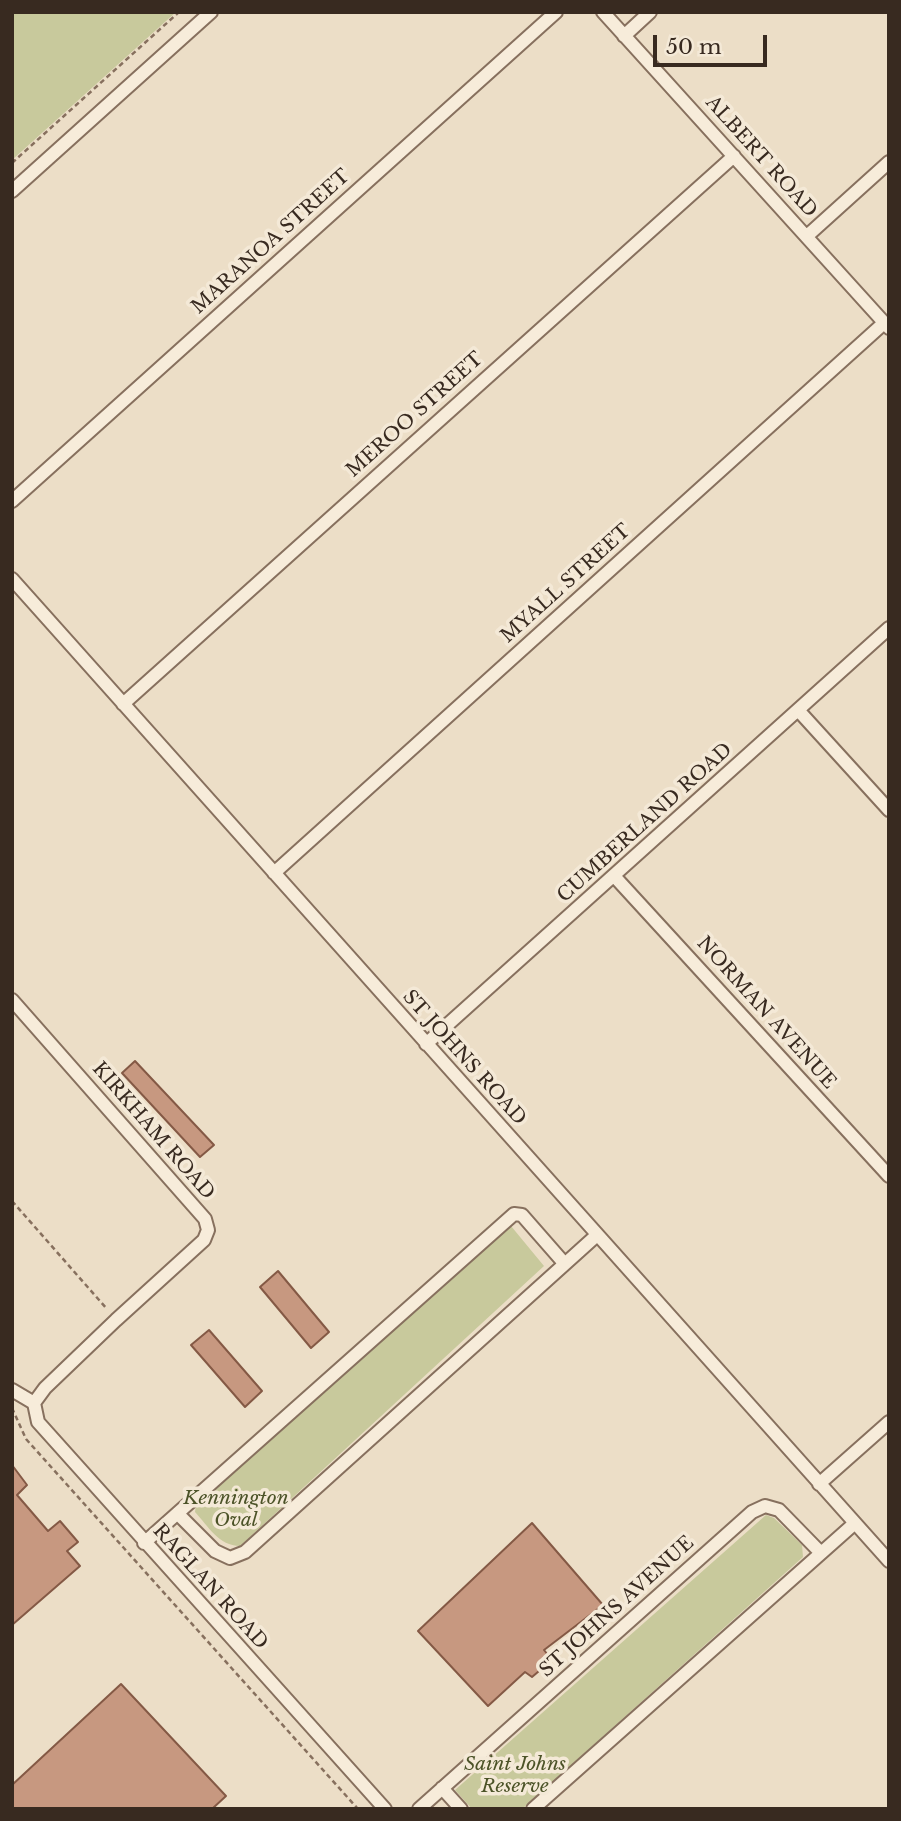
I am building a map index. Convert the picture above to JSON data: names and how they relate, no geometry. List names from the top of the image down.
{
  "streets": {
    "street": [
      "ALBERT ROAD",
      "MARANOA STREET",
      "MEROO STREET",
      "MYALL STREET",
      "CUMBERLAND ROAD",
      "NORMAN AVENUE",
      "ST JOHNS ROAD",
      "KIRKHAM ROAD",
      "RAGLAN ROAD",
      "ST JOHNS AVENUE"
    ]
  },
  "crossings": [
    ["ALBERT ROAD", "MEROO STREET"],
    ["ALBERT ROAD", "MYALL STREET"],
    ["MEROO STREET", "ST JOHNS ROAD"],
    ["MYALL STREET", "ST JOHNS ROAD"],
    ["CUMBERLAND ROAD", "NORMAN AVENUE"],
    ["CUMBERLAND ROAD", "ST JOHNS ROAD"],
    ["KIRKHAM ROAD", "RAGLAN ROAD"]
  ],
  "parks": ["Kennington Oval", "Saint Johns Reserve"],
  "scale_bar": "50 m"
}
